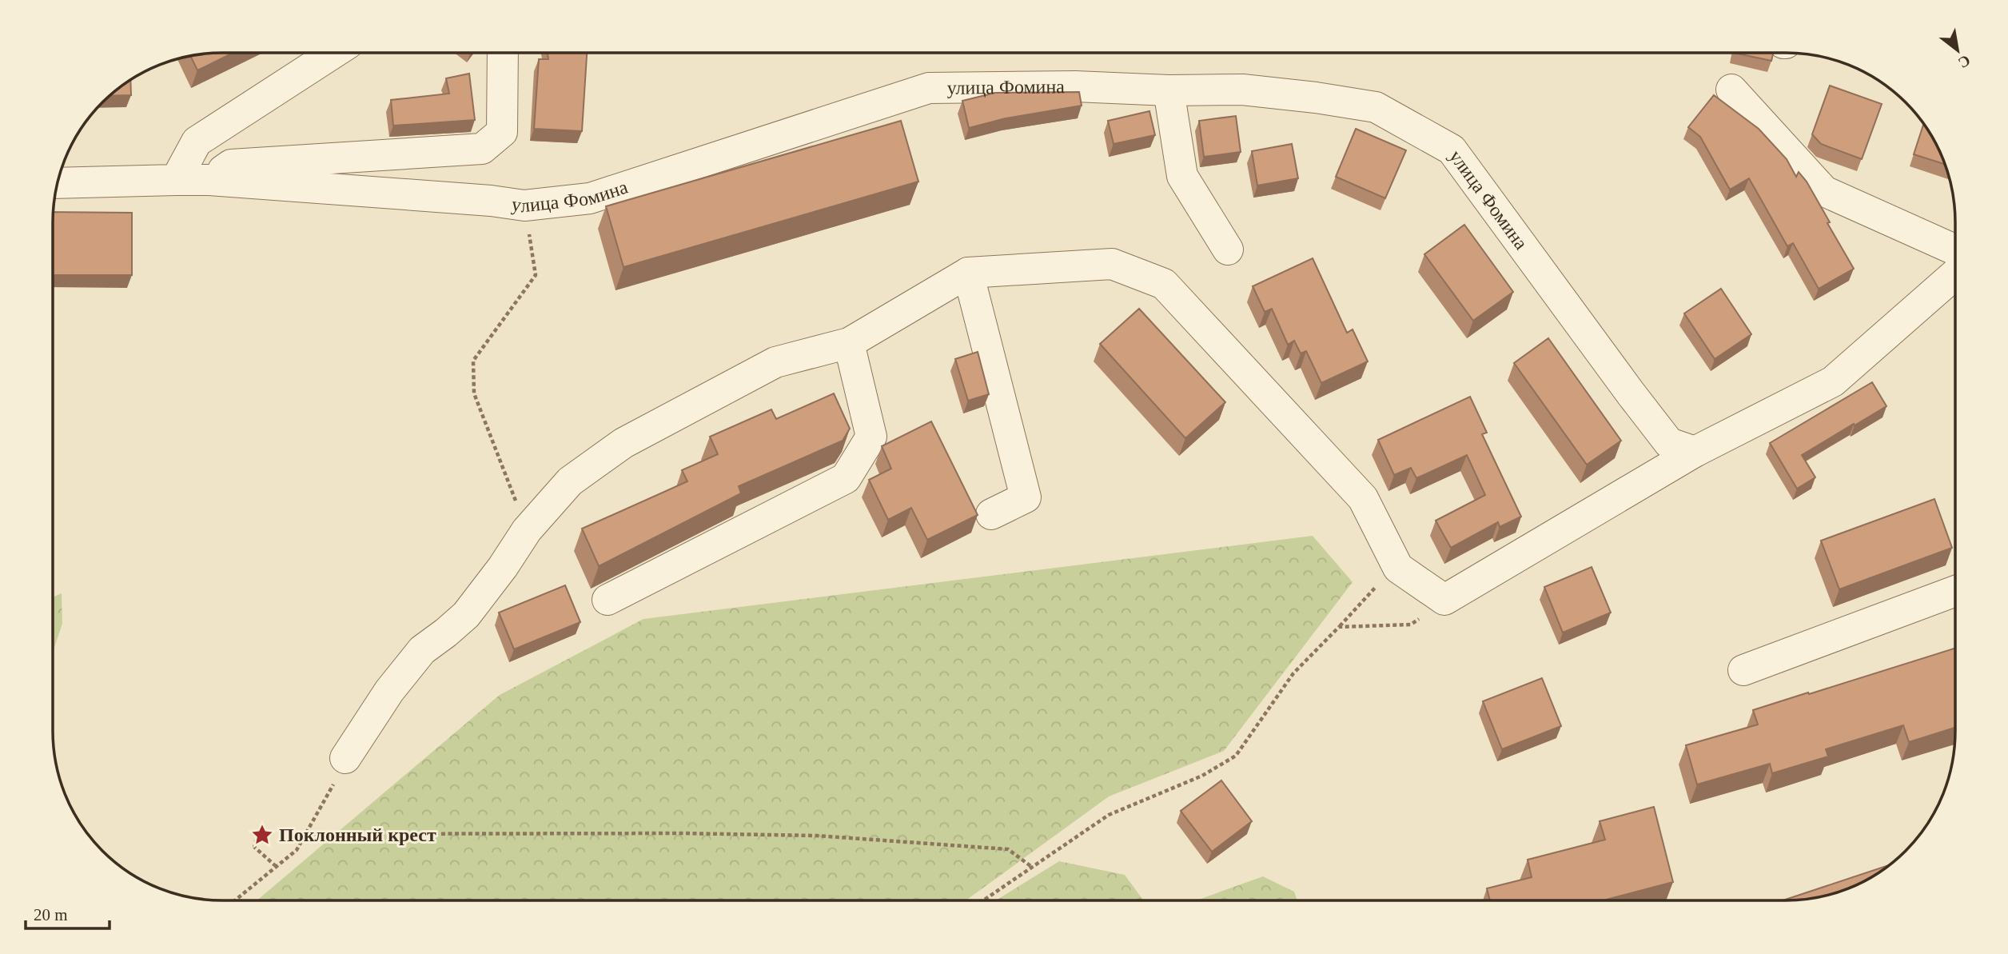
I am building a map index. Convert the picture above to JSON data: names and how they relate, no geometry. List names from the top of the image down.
{
  "streets": {
    "street": ["улица Фомина"]
  },
  "places": {
    "place": ["Поклонный крест"]
  },
  "scale_bar": "20 m",
  "north": "bottom right"
}
